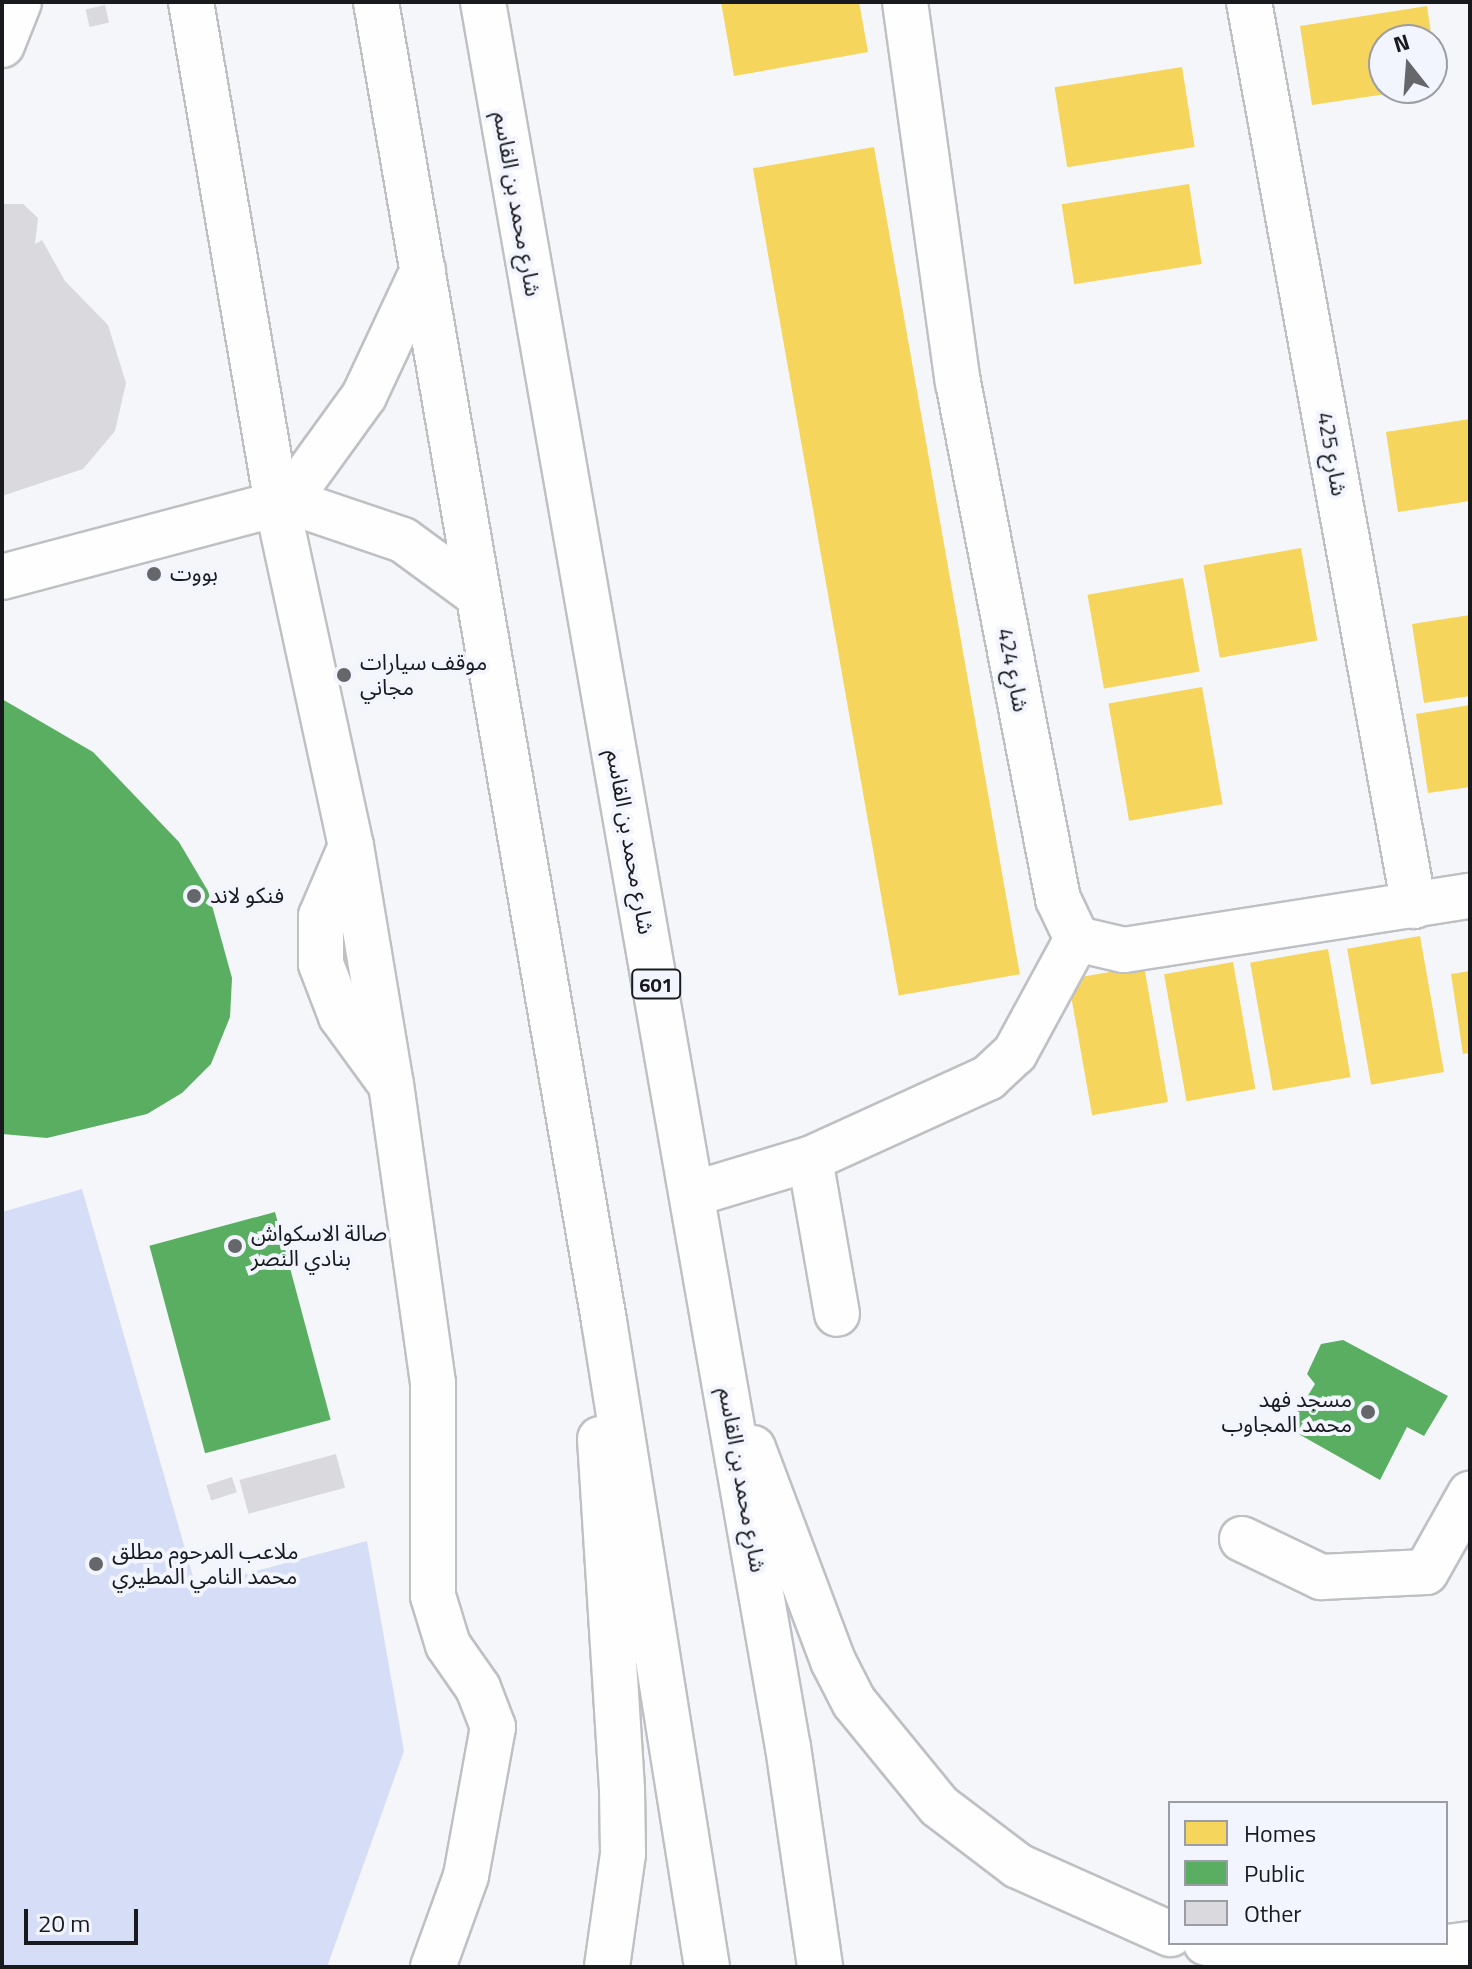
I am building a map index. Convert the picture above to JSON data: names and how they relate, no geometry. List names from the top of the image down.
{
  "streets": {
    "main road": [
      "شارع محمد بن القاسم",
      "شارع 425",
      "شارع 424",
      "601"
    ]
  },
  "places": [
    "بووت",
    "موقف سيارات مجاني",
    "فنكو لاند",
    "صالة الاسكواش بنادي النصر",
    "مسجد فهد محمد المجاوب",
    "ملاعب المرحوم مطلق محمد النامي المطيري"
  ],
  "legend": ["Homes", "Public", "Other"],
  "scale_bar": "20 m",
  "north": "top"
}
